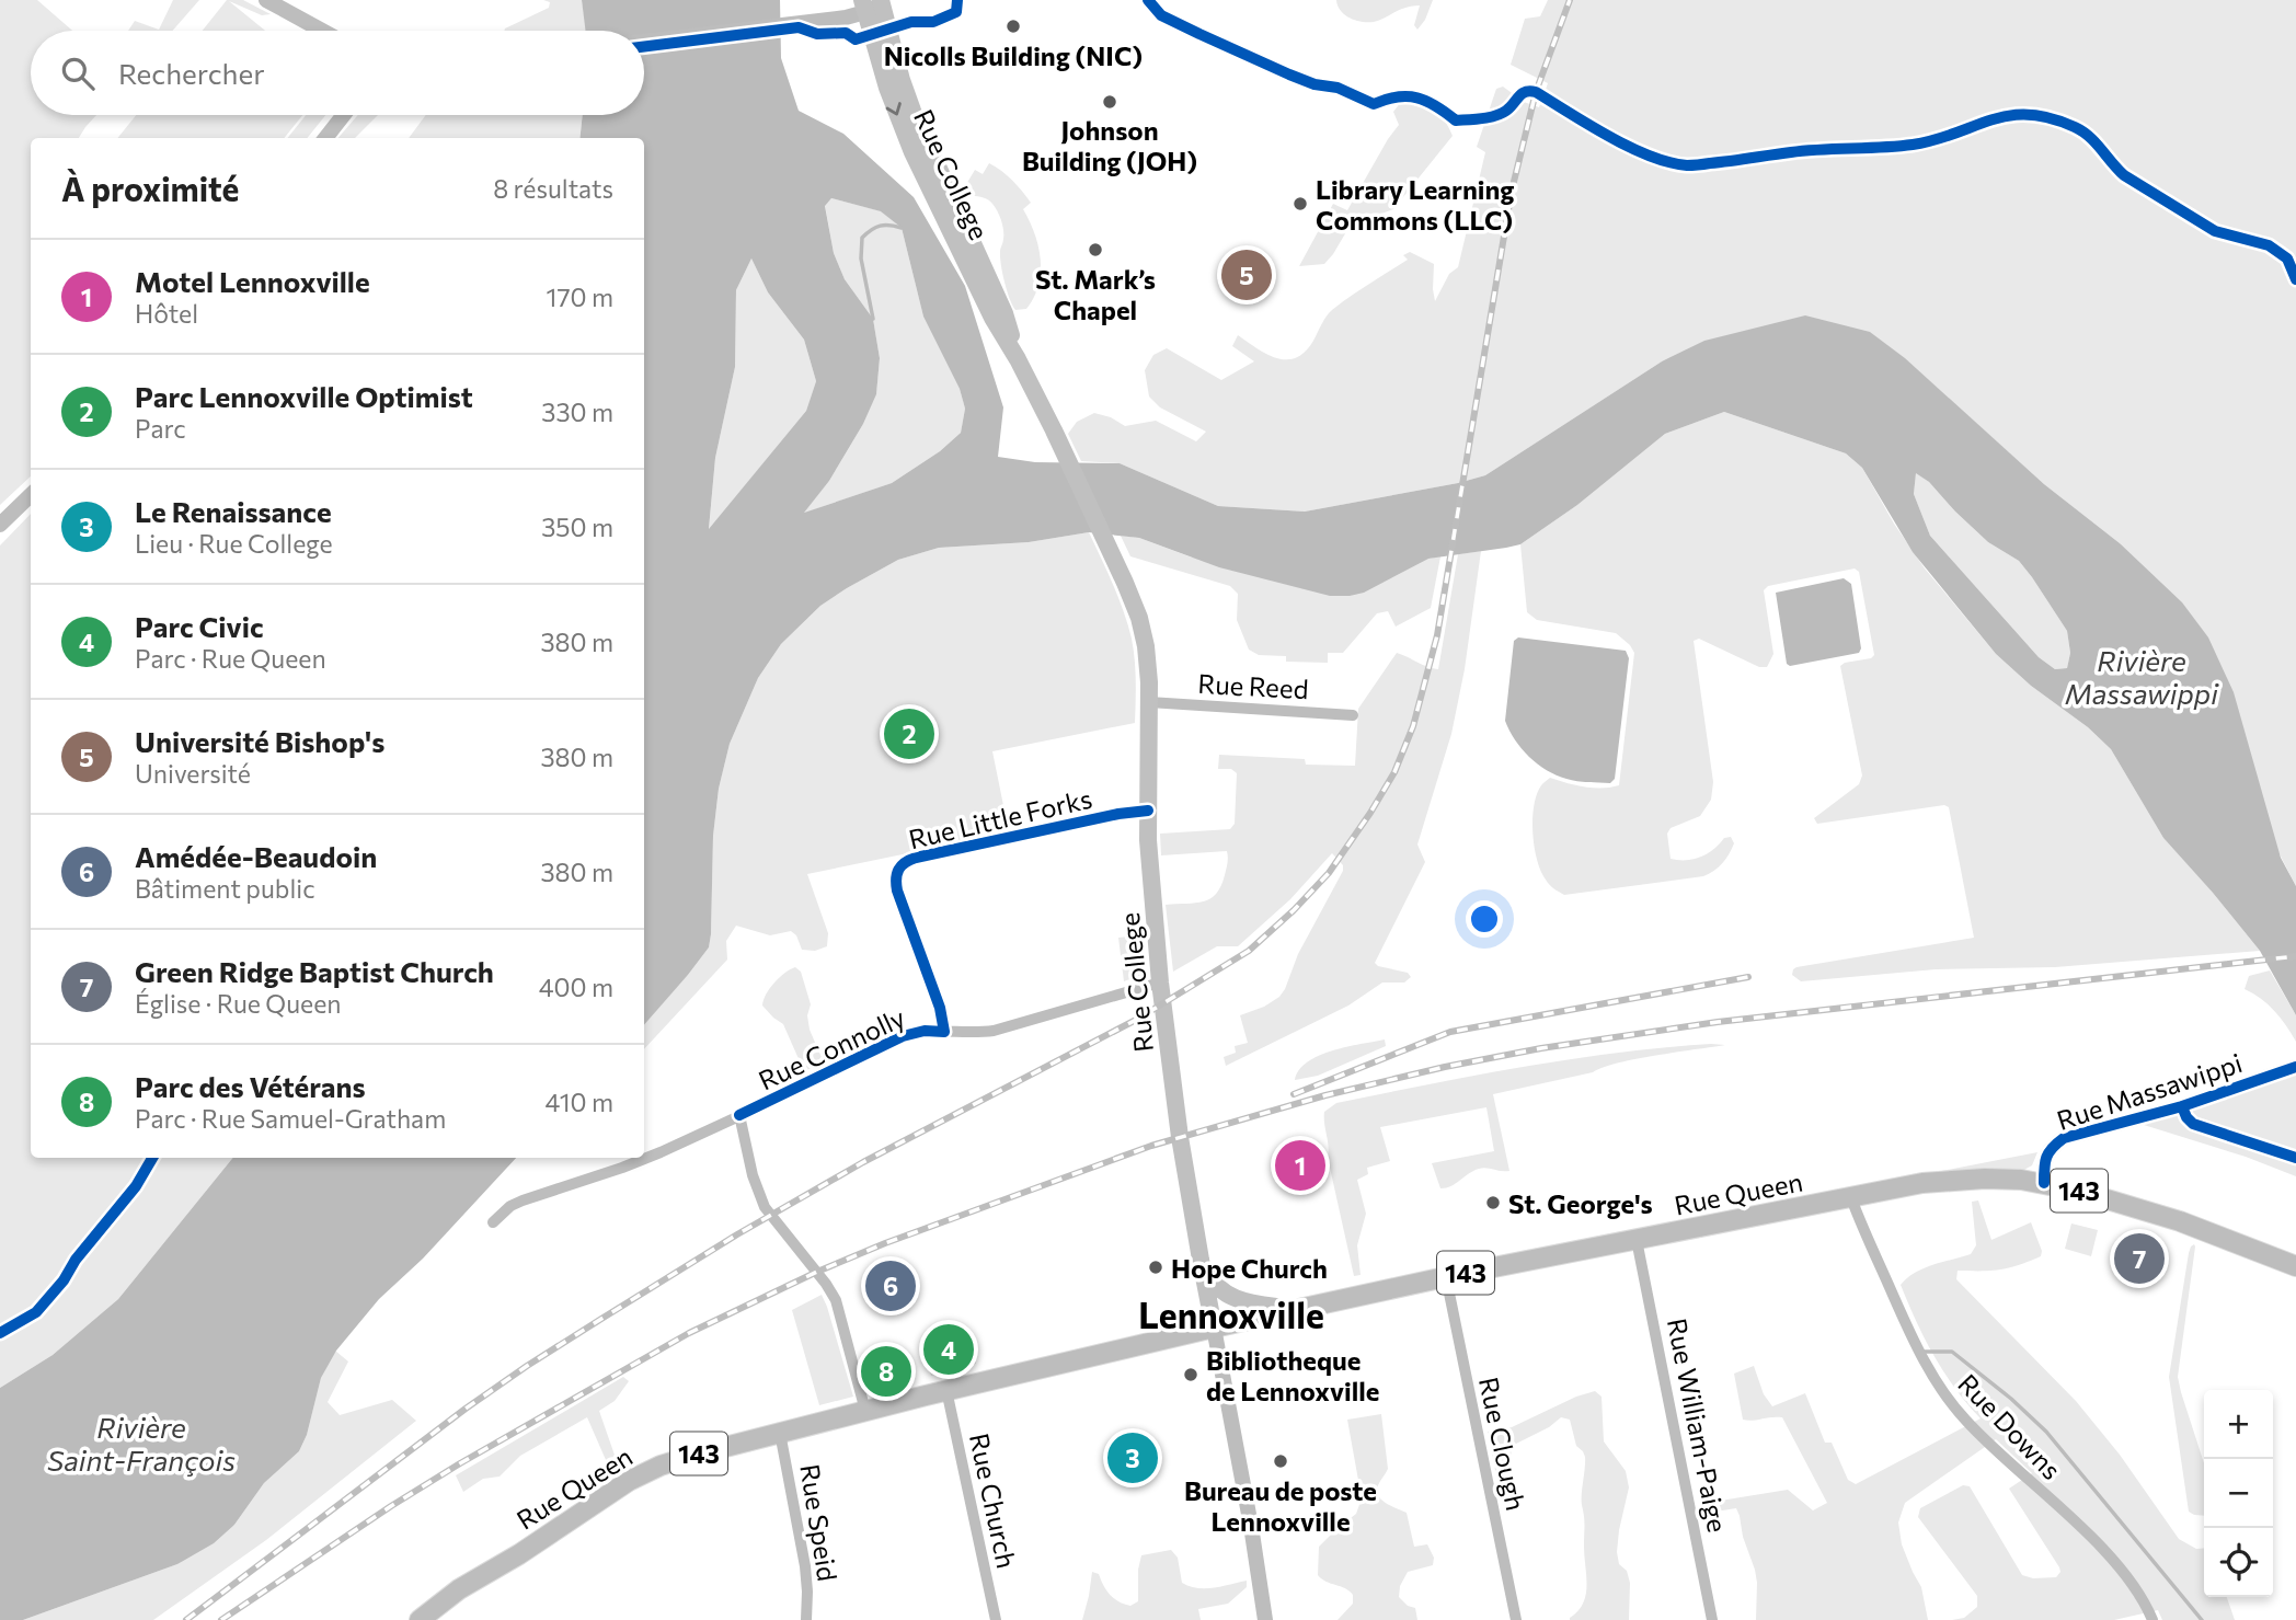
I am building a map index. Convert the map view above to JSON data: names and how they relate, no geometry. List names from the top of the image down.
{
  "streets": {
    "main road": ["Rue College", "143", "Rue Queen"],
    "street": [
      "Rue Reed",
      "Rue Little Forks",
      "Rue Connolly",
      "Rue Massawippi",
      "Rue William-Paige",
      "Rue Downs",
      "Rue Clough",
      "Rue Church",
      "Rue Speid"
    ]
  },
  "crossings": [
    ["Rue College", "Rue Reed"],
    ["Rue College", "Rue Little Forks"],
    ["Rue College", "Rue Connolly"],
    ["Rue College", "Rue Queen"],
    ["Rue Little Forks", "Rue Connolly"],
    ["Rue Massawippi", "Rue Queen"],
    ["Rue Queen", "Rue William-Paige"],
    ["Rue Queen", "Rue Downs"],
    ["Rue Queen", "Rue Clough"],
    ["Rue Queen", "Rue Church"],
    ["Rue Queen", "Rue Speid"]
  ],
  "districts": ["Lennoxville"],
  "water": ["Rivière Massawippi", "Rivière Saint-François"],
  "places": [
    "Nicolls Building (NIC)",
    "Johnson Building (JOH)",
    "Library Learning Commons (LLC)",
    "St. Mark’s Chapel",
    "St. George's",
    "Hope Church",
    "Bibliotheque de Lennoxville",
    "Bureau de poste Lennoxville"
  ],
  "page": {
    "search": "Rechercher",
    "heading": ["À proximité", "8 résultats"],
    "list": [
      {
        "mark": "1",
        "name": "Motel Lennoxville",
        "note": "Hôtel",
        "value": "170 m"
      },
      {
        "mark": "2",
        "name": "Parc Lennoxville Optimist",
        "note": "Parc",
        "value": "330 m"
      },
      {
        "mark": "3",
        "name": "Le Renaissance",
        "note": "Lieu · Rue College",
        "value": "350 m"
      },
      {
        "mark": "4",
        "name": "Parc Civic",
        "note": "Parc · Rue Queen",
        "value": "380 m"
      },
      {
        "mark": "5",
        "name": "Université Bishop's",
        "note": "Université",
        "value": "380 m"
      },
      {
        "mark": "6",
        "name": "Amédée-Beaudoin",
        "note": "Bâtiment public",
        "value": "380 m"
      },
      {
        "mark": "7",
        "name": "Green Ridge Baptist Church",
        "note": "Église · Rue Queen",
        "value": "400 m"
      },
      {
        "mark": "8",
        "name": "Parc des Vétérans",
        "note": "Parc · Rue Samuel-Gratham",
        "value": "410 m"
      }
    ],
    "pins": [
      "5",
      "2",
      "1",
      "7",
      "6",
      "4",
      "8",
      "3"
    ],
    "map_buttons": ["+", "−"]
  }
}
